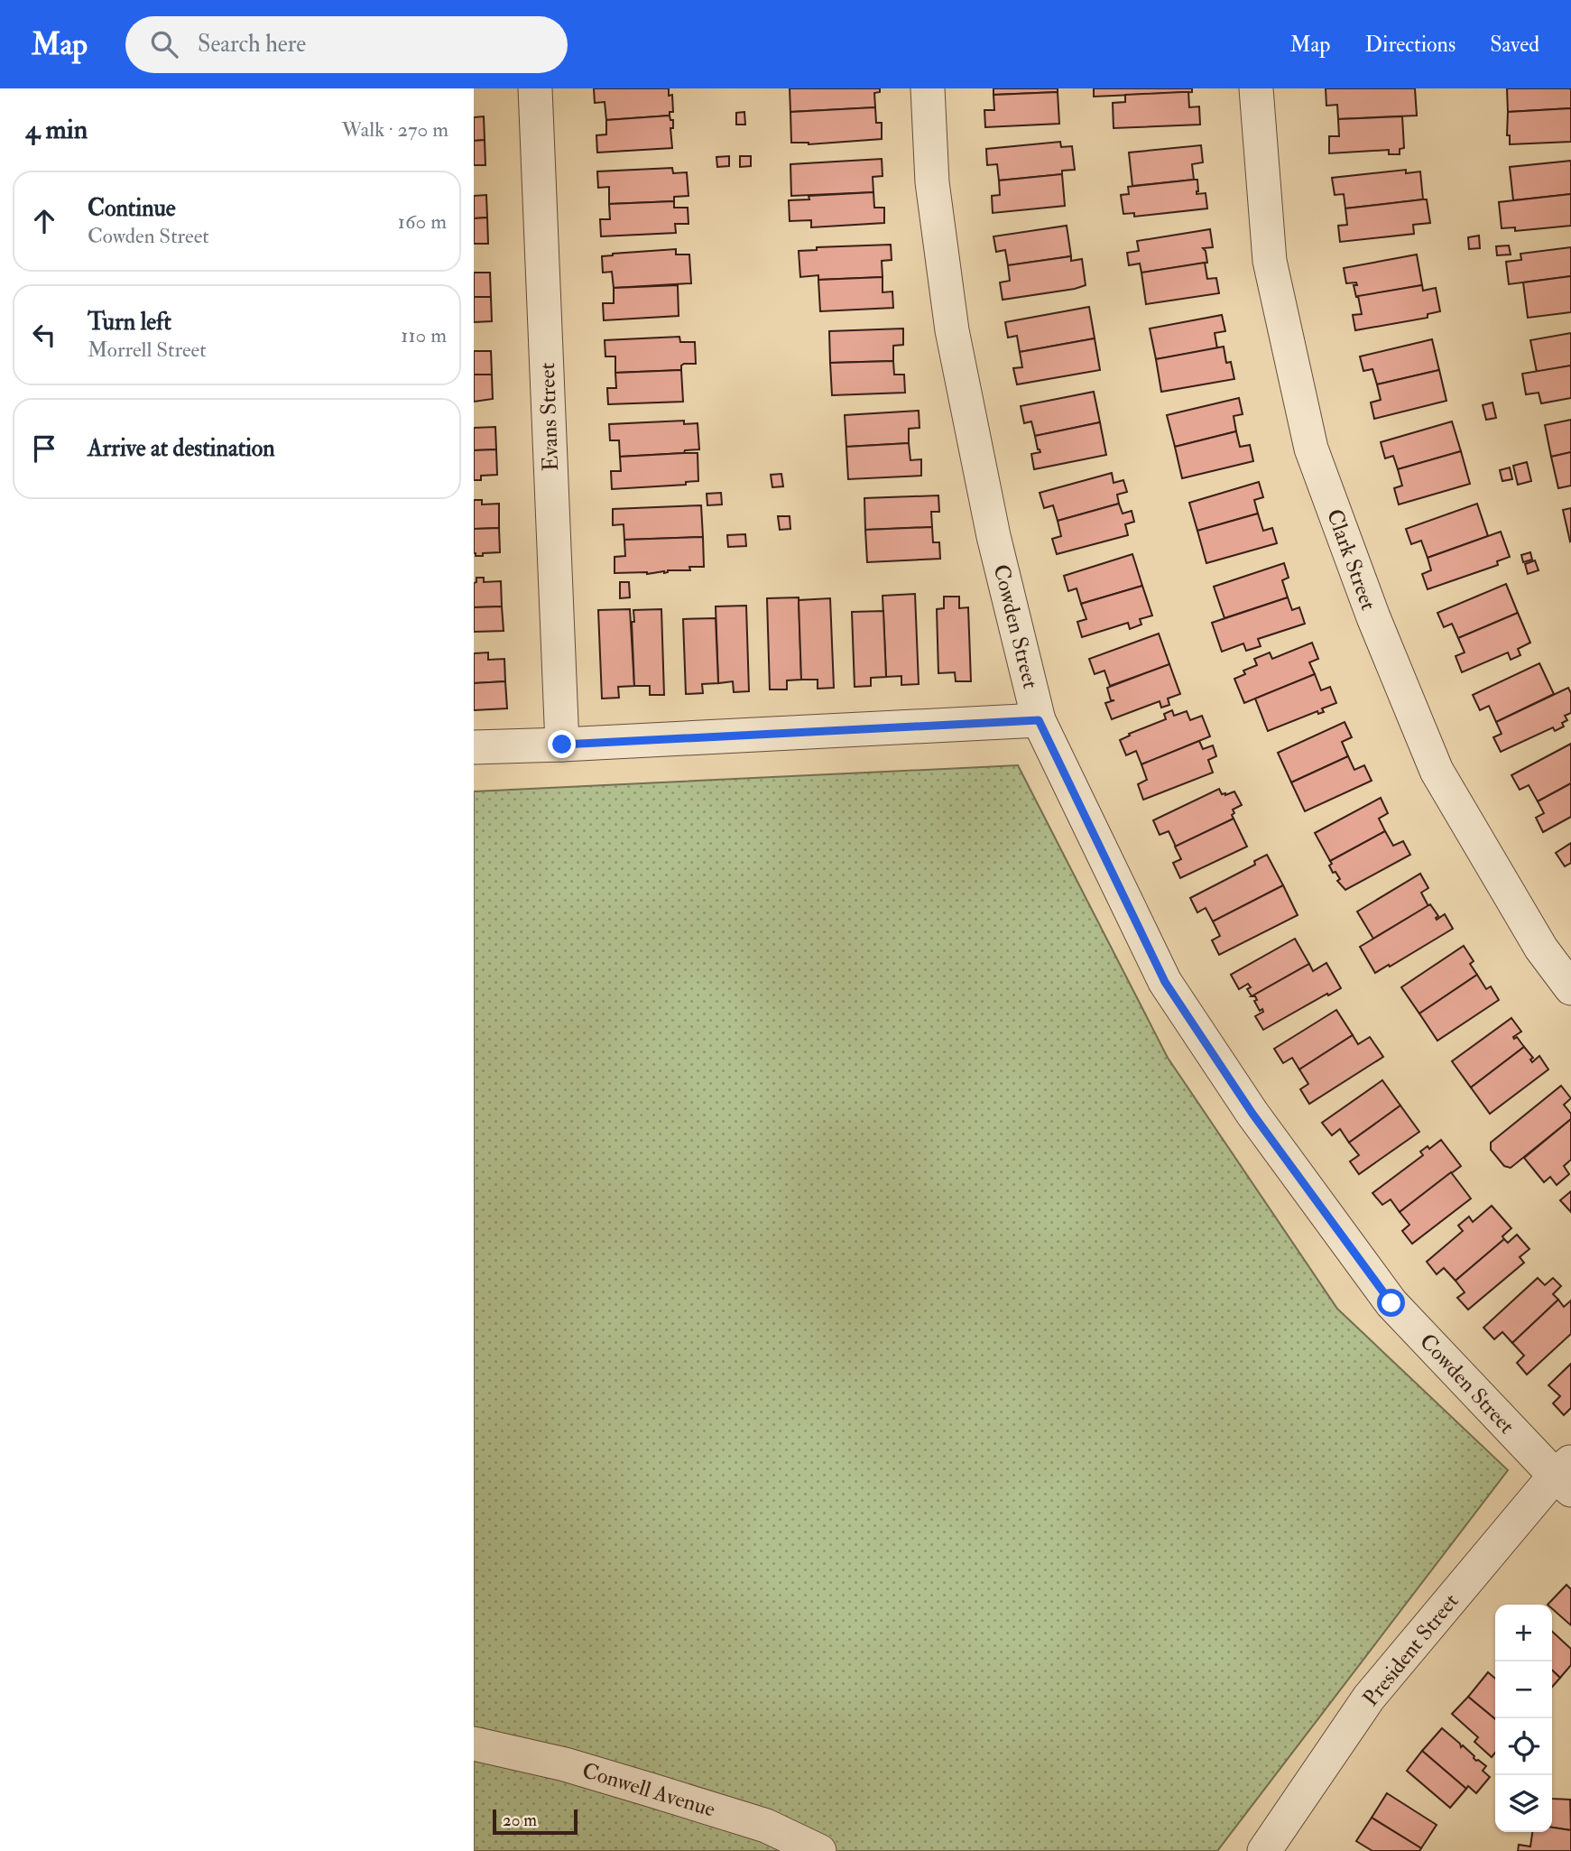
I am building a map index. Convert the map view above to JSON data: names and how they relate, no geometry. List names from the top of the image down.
{
  "streets": {
    "street": [
      "Evans Street",
      "Clark Street",
      "Cowden Street",
      "President Street",
      "Conwell Avenue"
    ]
  },
  "crossings": [
    ["Cowden Street", "President Street"]
  ],
  "scale_bar": "20 m",
  "page": {
    "header": "Map",
    "search": "Search here",
    "nav": ["Map", "Directions", "Saved"],
    "heading": ["4 min", "Walk · 270 m"],
    "list": [
      ["Continue", "Cowden Street", "160 m"],
      ["Turn left", "Morrell Street", "110 m"],
      "Arrive at destination"
    ],
    "map_buttons": ["+", "−"],
    "scale": "20 m"
  }
}
